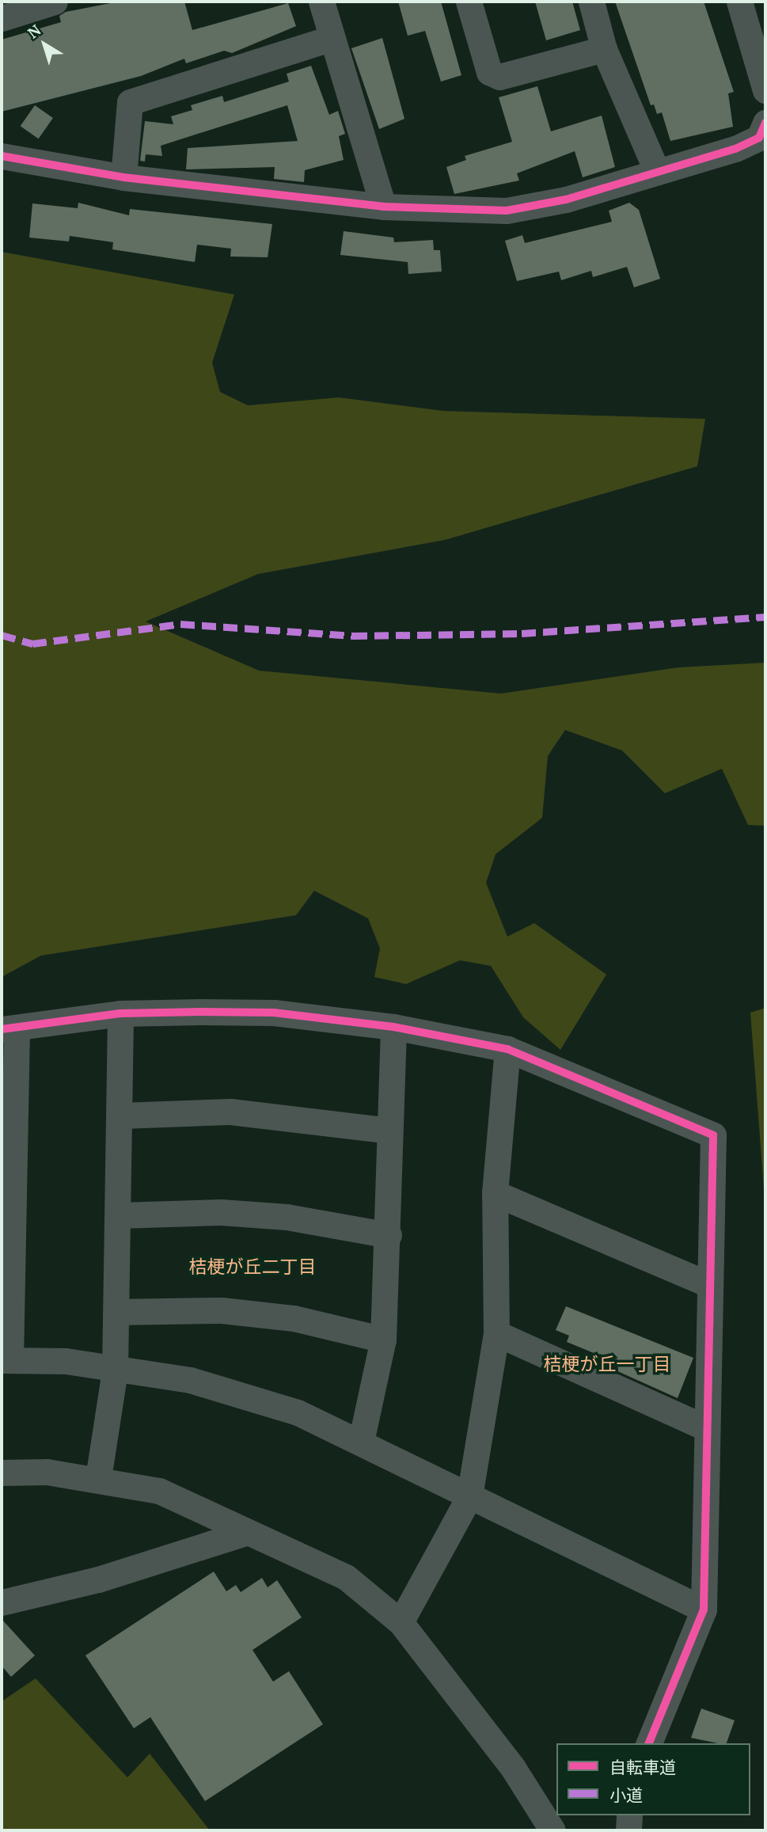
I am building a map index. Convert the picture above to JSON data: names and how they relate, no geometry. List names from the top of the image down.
{
  "districts": ["桔梗が丘二丁目", "桔梗が丘一丁目"],
  "legend": ["自転車道", "小道"],
  "north": "top left"
}
